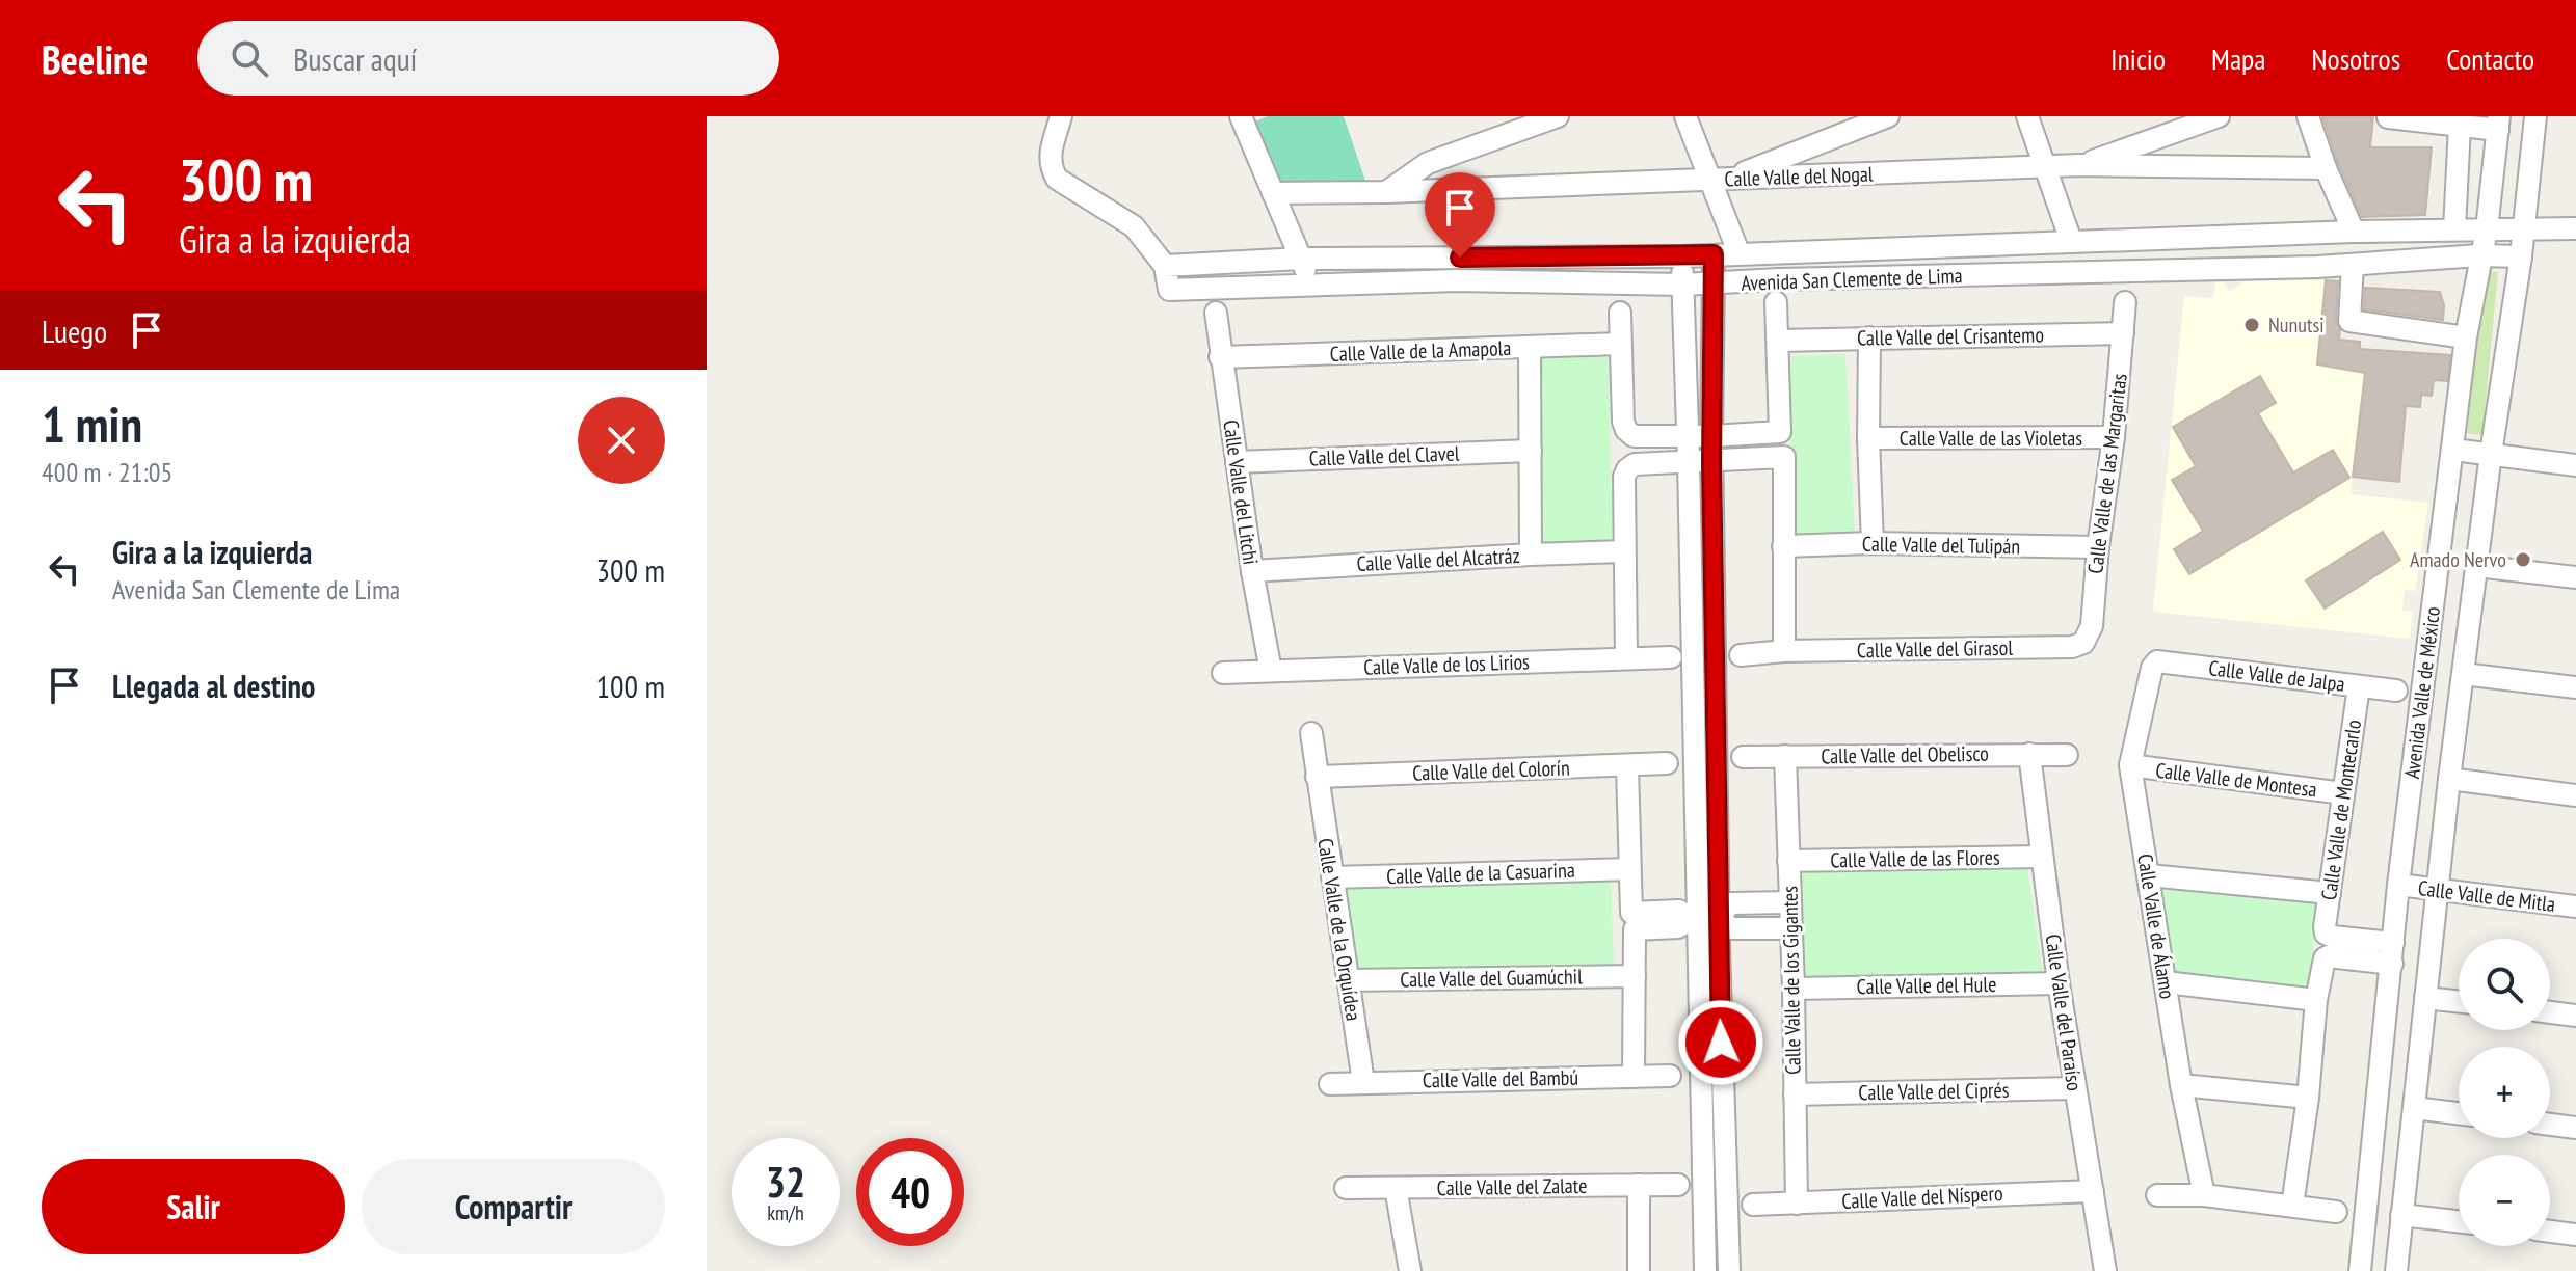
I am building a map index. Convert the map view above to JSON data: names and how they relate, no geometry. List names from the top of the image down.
{
  "streets": {
    "street": [
      "Calle Valle del Nogal",
      "Avenida San Clemente de Lima",
      "Calle Valle del Crisantemo",
      "Calle Valle de la Amapola",
      "Calle Valle de las Violetas",
      "Calle Valle del Clavel",
      "Calle Valle de las Margaritas",
      "Calle Valle del Litchi",
      "Calle Valle del Tulipán",
      "Calle Valle del Alcatráz",
      "Calle Valle del Girasol",
      "Calle Valle de los Lirios",
      "Calle Valle de Jalpa",
      "Avenida Valle de México",
      "Calle Valle del Obelisco",
      "Calle Valle del Colorín",
      "Calle Valle de Montesa",
      "Calle Valle de Montecarlo",
      "Calle Valle de las Flores",
      "Calle Valle de la Casuarina",
      "Calle Valle de Mitla",
      "Calle Valle de Álamo",
      "Calle Valle de la Orquídea",
      "Calle Valle del Guamúchil",
      "Calle Valle de los Gigantes",
      "Calle Valle del Hule",
      "Calle Valle del Paraíso",
      "Calle Valle del Bambú",
      "Calle Valle del Ciprés",
      "Calle Valle del Zalate",
      "Calle Valle del Níspero"
    ]
  },
  "crossings": [
    ["Avenida San Clemente de Lima", "Avenida Valle de México"],
    ["Calle Valle del Crisantemo", "Calle Valle de las Margaritas"],
    ["Calle Valle de la Amapola", "Calle Valle del Litchi"],
    ["Calle Valle de las Violetas", "Calle Valle de las Margaritas"],
    ["Calle Valle del Clavel", "Calle Valle del Litchi"],
    ["Calle Valle de las Margaritas", "Calle Valle del Tulipán"],
    ["Calle Valle de las Margaritas", "Calle Valle del Girasol"],
    ["Calle Valle del Litchi", "Calle Valle del Alcatráz"],
    ["Calle Valle del Litchi", "Calle Valle de los Lirios"],
    ["Calle Valle de Jalpa", "Calle Valle de Montecarlo"],
    ["Calle Valle de Jalpa", "Calle Valle de Álamo"],
    ["Avenida Valle de México", "Calle Valle de Montecarlo"],
    ["Avenida Valle de México", "Calle Valle de Mitla"],
    ["Calle Valle del Obelisco", "Calle Valle de los Gigantes"],
    ["Calle Valle del Obelisco", "Calle Valle del Paraíso"],
    ["Calle Valle del Colorín", "Calle Valle de la Orquídea"],
    ["Calle Valle de Montesa", "Calle Valle de Montecarlo"],
    ["Calle Valle de Montesa", "Calle Valle de Álamo"],
    ["Calle Valle de las Flores", "Calle Valle de los Gigantes"],
    ["Calle Valle de las Flores", "Calle Valle del Paraíso"],
    ["Calle Valle de la Casuarina", "Calle Valle de la Orquídea"],
    ["Calle Valle de la Orquídea", "Calle Valle del Guamúchil"],
    ["Calle Valle de la Orquídea", "Calle Valle del Bambú"],
    ["Calle Valle de los Gigantes", "Calle Valle del Hule"],
    ["Calle Valle de los Gigantes", "Calle Valle del Ciprés"],
    ["Calle Valle de los Gigantes", "Calle Valle del Níspero"],
    ["Calle Valle del Hule", "Calle Valle del Paraíso"],
    ["Calle Valle del Paraíso", "Calle Valle del Ciprés"],
    ["Calle Valle del Paraíso", "Calle Valle del Níspero"]
  ],
  "places": ["Nunutsi", "Amado Nervo"],
  "page": {
    "header": "Beeline",
    "search": "Buscar aquí",
    "nav": [
      "Inicio",
      "Mapa",
      "Nosotros",
      "Contacto"
    ],
    "turn": ["300 m", "Gira a la izquierda"],
    "then": "Luego",
    "heading": ["1 min", "400 m · 21:05"],
    "list": [
      {
        "name": "Gira a la izquierda",
        "note": "Avenida San Clemente de Lima",
        "value": "300 m"
      },
      {
        "name": "Llegada al destino",
        "value": "100 m"
      }
    ],
    "map_buttons": ["+", "−"],
    "speed": "32 km/h",
    "limit": "40",
    "buttons": ["Salir", "Compartir"]
  }
}
